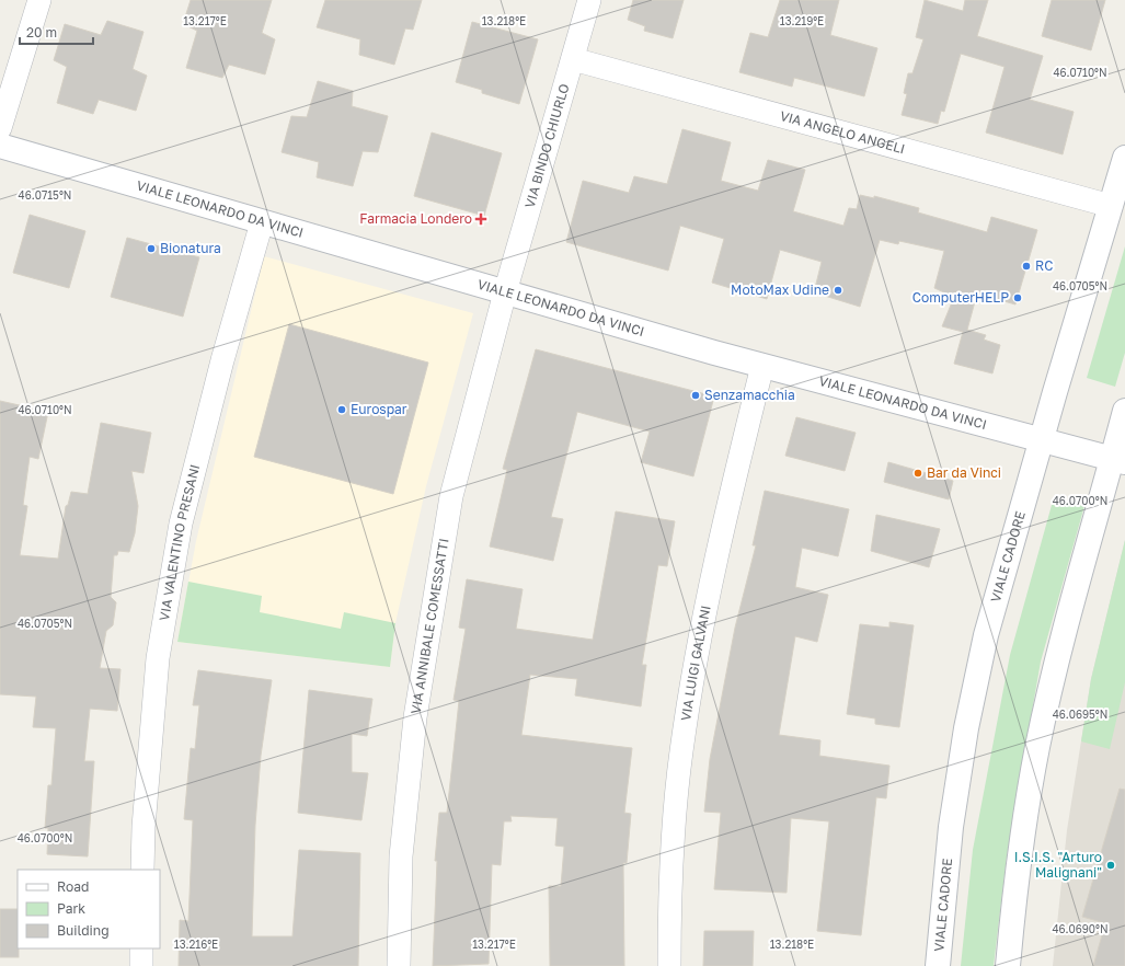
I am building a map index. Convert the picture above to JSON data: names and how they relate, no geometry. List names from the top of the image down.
{
  "streets": {
    "main road": ["VIALE LEONARDO DA VINCI", "VIALE CADORE"],
    "street": [
      "VIA ANGELO ANGELI",
      "VIA BINDO CHIURLO",
      "VIA VALENTINO PRESANI",
      "VIA ANNIBALE COMESSATTI",
      "VIA LUIGI GALVANI"
    ]
  },
  "crossings": [
    ["VIA ANGELO ANGELI", "VIA BINDO CHIURLO"],
    ["VIA ANGELO ANGELI", "VIALE CADORE"],
    ["VIA BINDO CHIURLO", "VIALE LEONARDO DA VINCI"],
    ["VIA BINDO CHIURLO", "VIA ANNIBALE COMESSATTI"],
    ["VIALE LEONARDO DA VINCI", "VIA VALENTINO PRESANI"],
    ["VIALE LEONARDO DA VINCI", "VIALE CADORE"],
    ["VIALE LEONARDO DA VINCI", "VIA ANNIBALE COMESSATTI"],
    ["VIALE LEONARDO DA VINCI", "VIA LUIGI GALVANI"]
  ],
  "places": {
    "health": ["Farmacia Londero"],
    "other": [
      "Bionatura",
      "RC",
      "MotoMax Udine",
      "ComputerHELP",
      "Senzamacchia",
      "Eurospar",
      "Bar da Vinci",
      "I.S.I.S. \"Arturo Malignani\""
    ]
  },
  "legend": ["Road", "Park", "Building"],
  "scale_bar": "20 m",
  "coordinates": [
    "13.217°E",
    "13.218°E",
    "13.219°E",
    "46.0710°N",
    "46.0715°N",
    "46.0705°N",
    "46.0700°N",
    "46.0695°N",
    "46.0690°N",
    "13.216°E"
  ]
}
